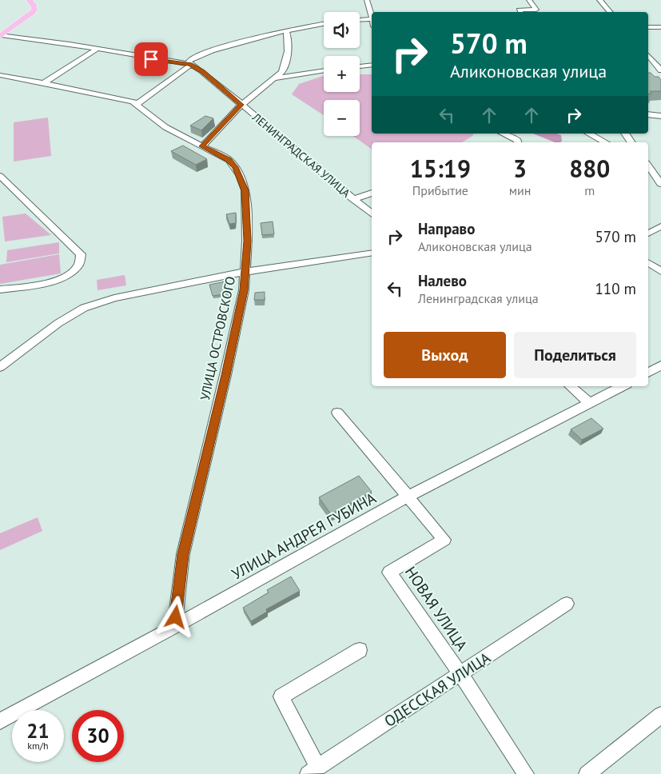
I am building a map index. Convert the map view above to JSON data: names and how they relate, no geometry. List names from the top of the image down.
{
  "streets": {
    "street": [
      "ЛЕНИНГРАДСКАЯ УЛИЦА",
      "УЛИЦА ОСТРОВСКОГО",
      "УЛИЦА АНДРЕЯ ГУБИНА",
      "НОВАЯ УЛИЦА",
      "ОДЕССКАЯ УЛИЦА"
    ]
  },
  "crossings": [
    ["УЛИЦА ОСТРОВСКОГО", "УЛИЦА АНДРЕЯ ГУБИНА"],
    ["УЛИЦА АНДРЕЯ ГУБИНА", "НОВАЯ УЛИЦА"],
    ["НОВАЯ УЛИЦА", "ОДЕССКАЯ УЛИЦА"]
  ],
  "page": {
    "map_buttons": ["+", "−"],
    "turn": ["570 m", "Аликоновская улица"],
    "eta": [
      "15:19",
      "Прибытие",
      "3",
      "мин",
      "880",
      "m"
    ],
    "list": [
      {
        "name": "Направо",
        "note": "Аликоновская улица",
        "value": "570 m"
      },
      {
        "name": "Налево",
        "note": "Ленинградская улица",
        "value": "110 m"
      }
    ],
    "buttons": ["Выход", "Поделиться"],
    "speed": "21 km/h",
    "limit": "30"
  }
}
